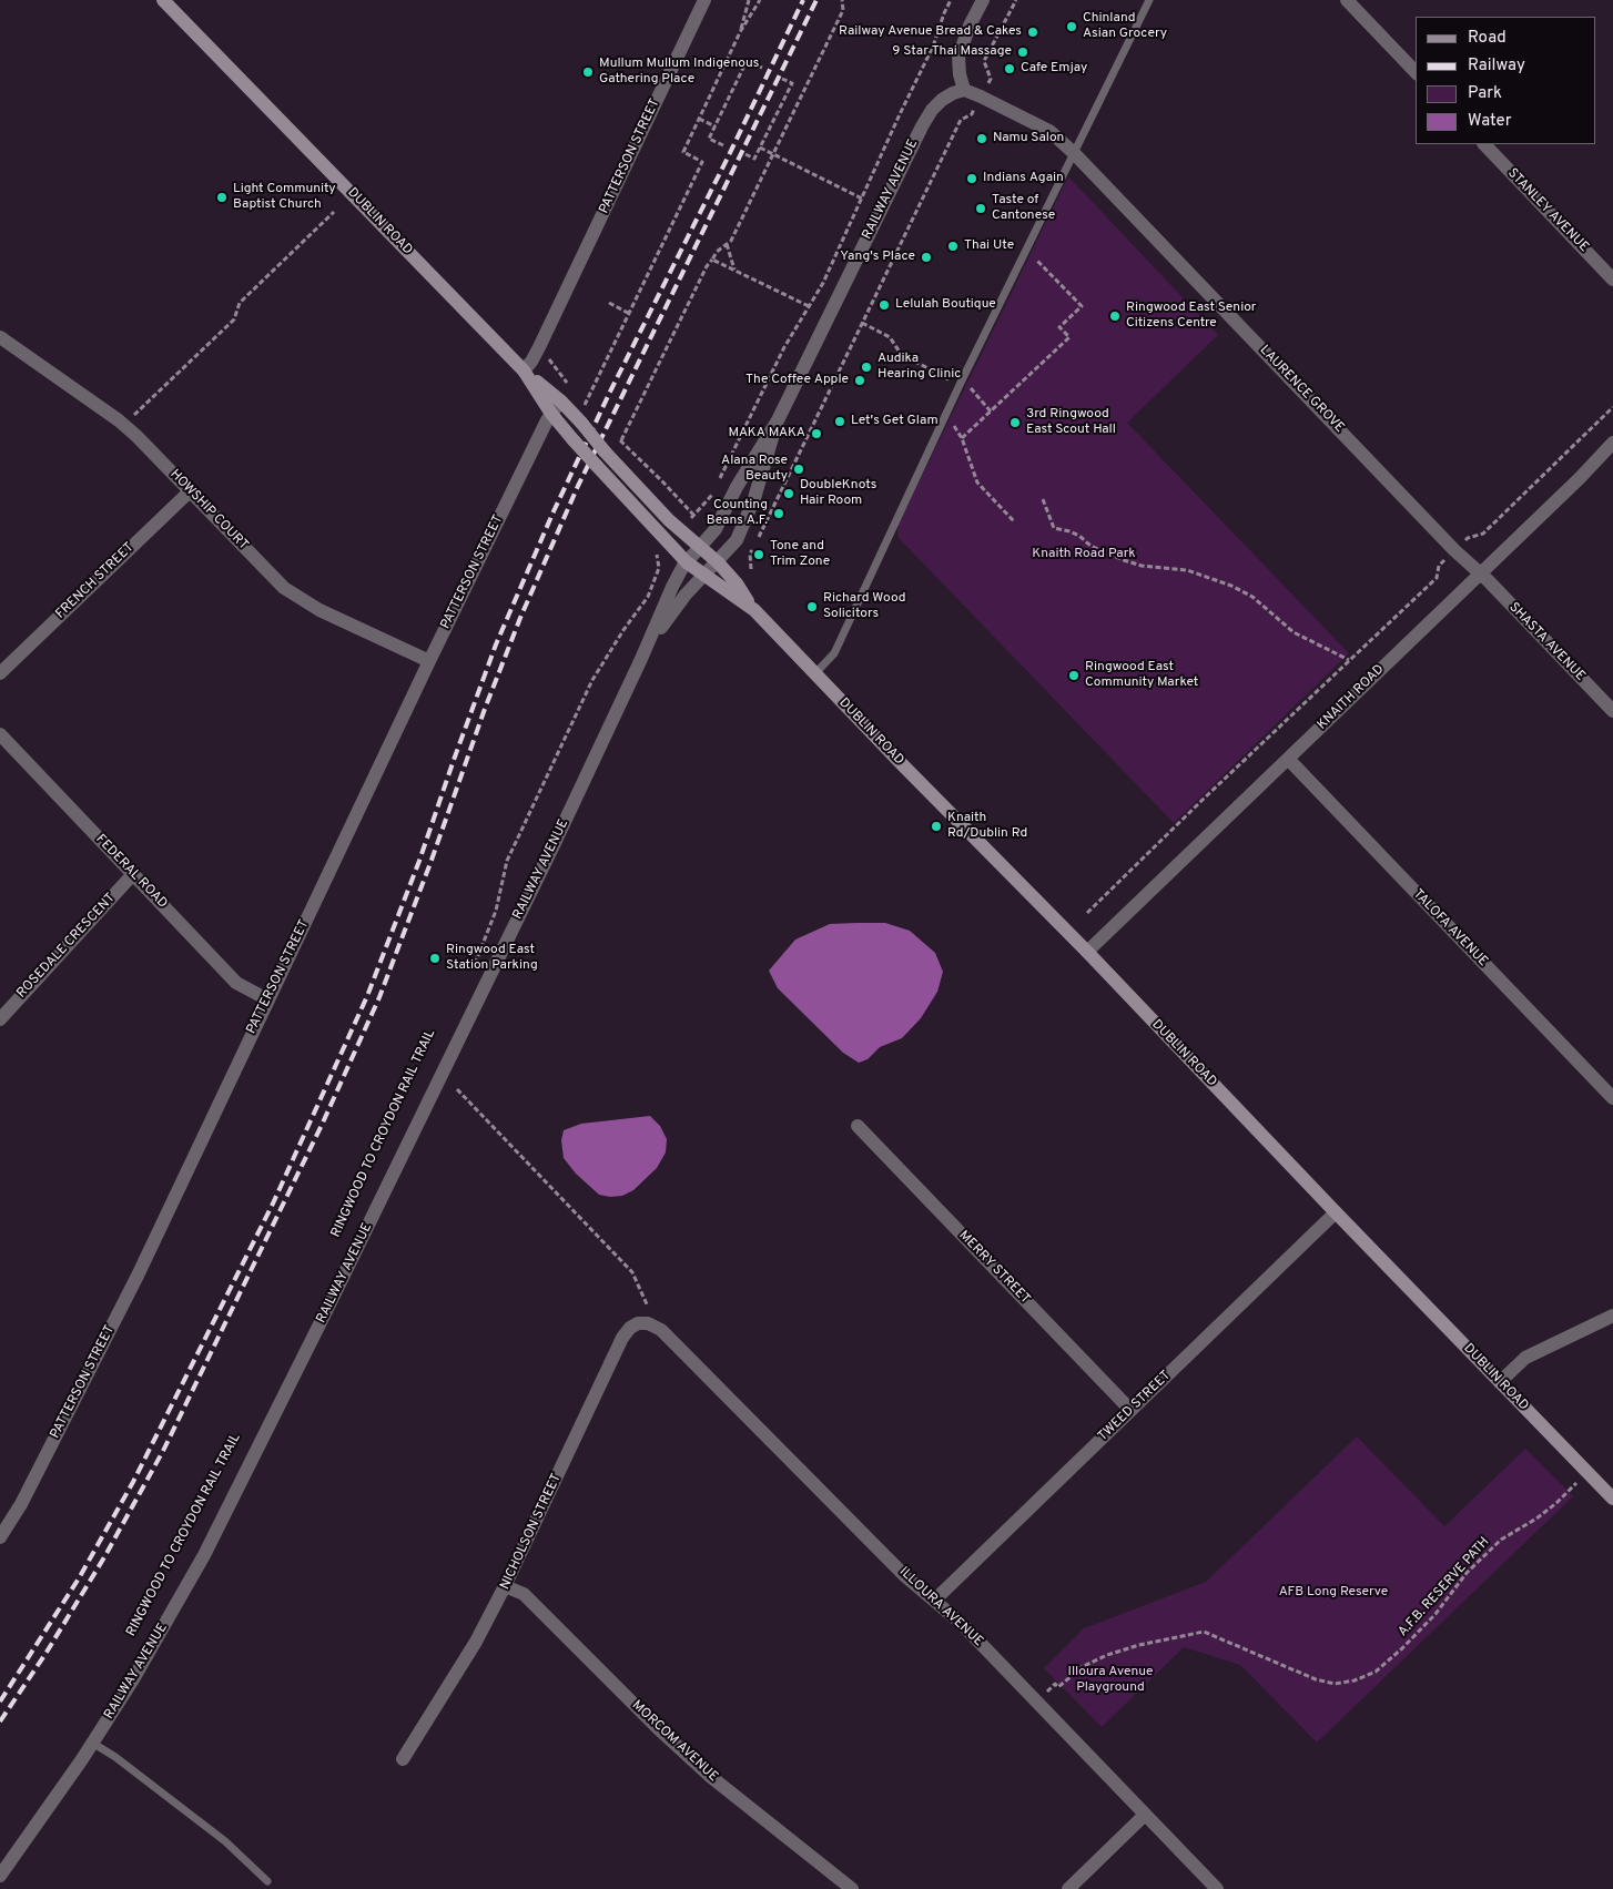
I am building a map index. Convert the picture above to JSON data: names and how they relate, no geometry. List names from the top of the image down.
{
  "streets": {
    "main road": ["DUBLIN ROAD"],
    "street": [
      "PATTERSON STREET",
      "RAILWAY AVENUE",
      "STANLEY AVENUE",
      "LAURENCE GROVE",
      "HOWSHIP COURT",
      "FRENCH STREET",
      "SHASTA AVENUE",
      "KNAITH ROAD",
      "FEDERAL ROAD",
      "TALOFA AVENUE",
      "ROSEDALE CRESCENT",
      "MERRY STREET",
      "TWEED STREET",
      "NICHOLSON STREET",
      "ILLOURA AVENUE",
      "MORCOM AVENUE"
    ],
    "path": ["A.F.B. RESERVE PATH"]
  },
  "crossings": [
    ["PATTERSON STREET", "DUBLIN ROAD"],
    ["PATTERSON STREET", "HOWSHIP COURT"],
    ["PATTERSON STREET", "FEDERAL ROAD"],
    ["RAILWAY AVENUE", "DUBLIN ROAD"],
    ["RAILWAY AVENUE", "LAURENCE GROVE"],
    ["DUBLIN ROAD", "KNAITH ROAD"],
    ["DUBLIN ROAD", "TWEED STREET"],
    ["DUBLIN ROAD", "A.F.B. RESERVE PATH"],
    ["LAURENCE GROVE", "SHASTA AVENUE"],
    ["LAURENCE GROVE", "KNAITH ROAD"],
    ["HOWSHIP COURT", "FRENCH STREET"],
    ["SHASTA AVENUE", "KNAITH ROAD"],
    ["KNAITH ROAD", "TALOFA AVENUE"],
    ["FEDERAL ROAD", "ROSEDALE CRESCENT"],
    ["MERRY STREET", "TWEED STREET"],
    ["TWEED STREET", "ILLOURA AVENUE"],
    ["NICHOLSON STREET", "ILLOURA AVENUE"],
    ["NICHOLSON STREET", "MORCOM AVENUE"],
    ["A.F.B. RESERVE PATH", "ILLOURA AVENUE"]
  ],
  "parks": ["Knaith Road Park", "AFB Long Reserve", "Illoura Avenue Playground"],
  "places": [
    "Chinland Asian Grocery",
    "Railway Avenue Bread & Cakes",
    "9 Star Thai Massage",
    "Cafe Emjay",
    "Mullum Mullum Indigenous Gathering Place",
    "Namu Salon",
    "Indians Again",
    "Light Community Baptist Church",
    "Taste of Cantonese",
    "Thai Ute",
    "Yang's Place",
    "Lelulah Boutique",
    "Ringwood East Senior Citizens Centre",
    "Audika Hearing Clinic",
    "The Coffee Apple",
    "Let's Get Glam",
    "3rd Ringwood East Scout Hall",
    "MAKA MAKA",
    "Alana Rose Beauty",
    "DoubleKnots Hair Room",
    "Counting Beans A.F.",
    "Tone and Trim Zone",
    "Richard Wood Solicitors",
    "Ringwood East Community Market",
    "Knaith Rd/Dublin Rd",
    "Ringwood East Station Parking"
  ],
  "legend": [
    "Road",
    "Railway",
    "Park",
    "Water"
  ]
}
